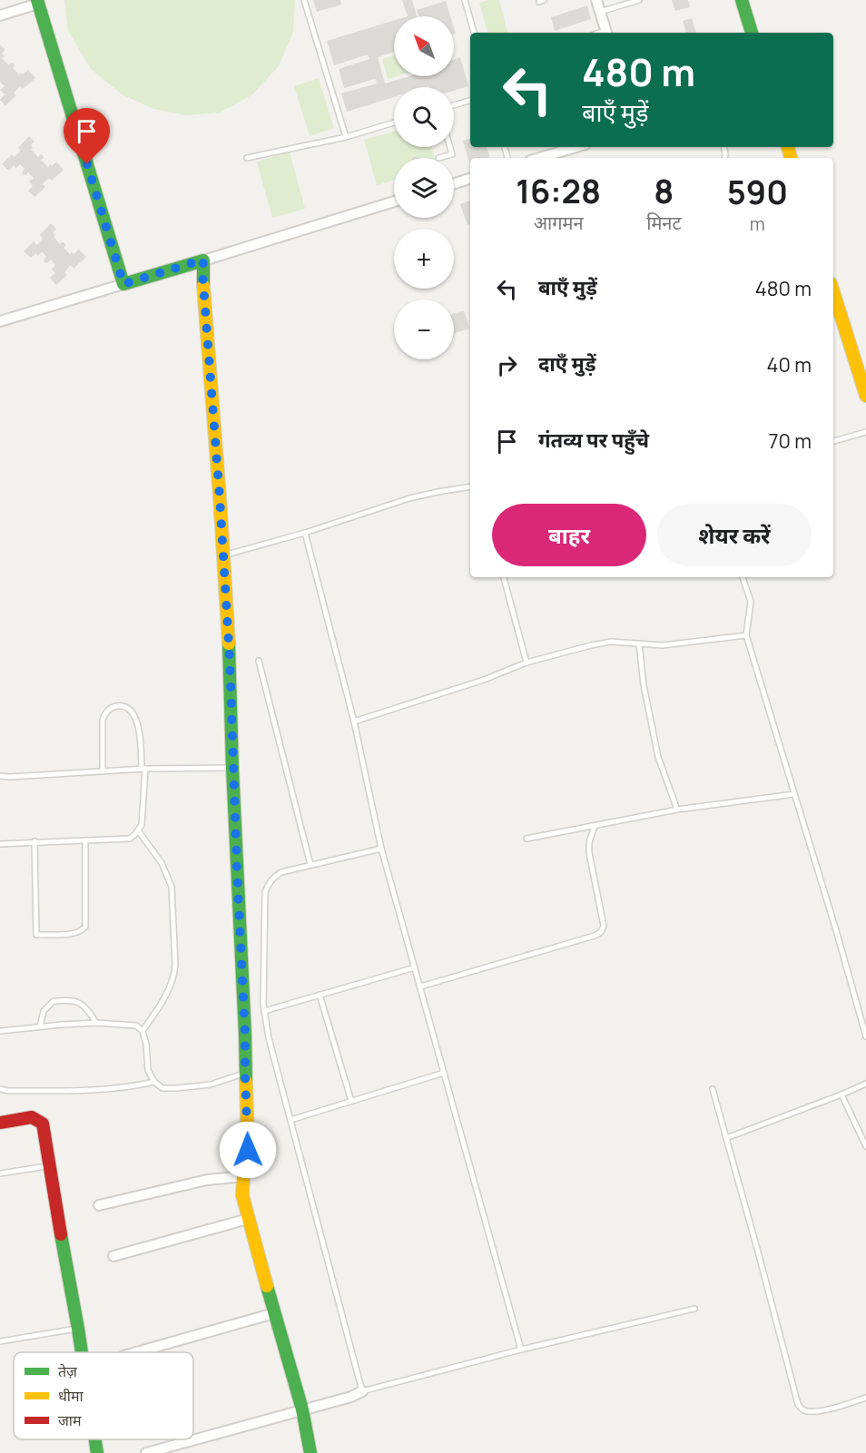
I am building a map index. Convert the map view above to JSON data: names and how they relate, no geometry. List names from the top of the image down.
{
  "legend": ["तेज़", "धीमा", "जाम"],
  "north": "top left",
  "page": {
    "map_buttons": ["+", "−"],
    "turn": ["480 m", "बाएँ मुड़ें"],
    "eta": [
      "16:28",
      "आगमन",
      "8",
      "मिनट",
      "590",
      "m"
    ],
    "list": [
      {
        "name": "बाएँ मुड़ें",
        "value": "480 m"
      },
      {
        "name": "दाएँ मुड़ें",
        "value": "40 m"
      },
      {
        "name": "गंतव्य पर पहुँचे",
        "value": "70 m"
      }
    ],
    "buttons": ["बाहर", "शेयर करें"]
  }
}
